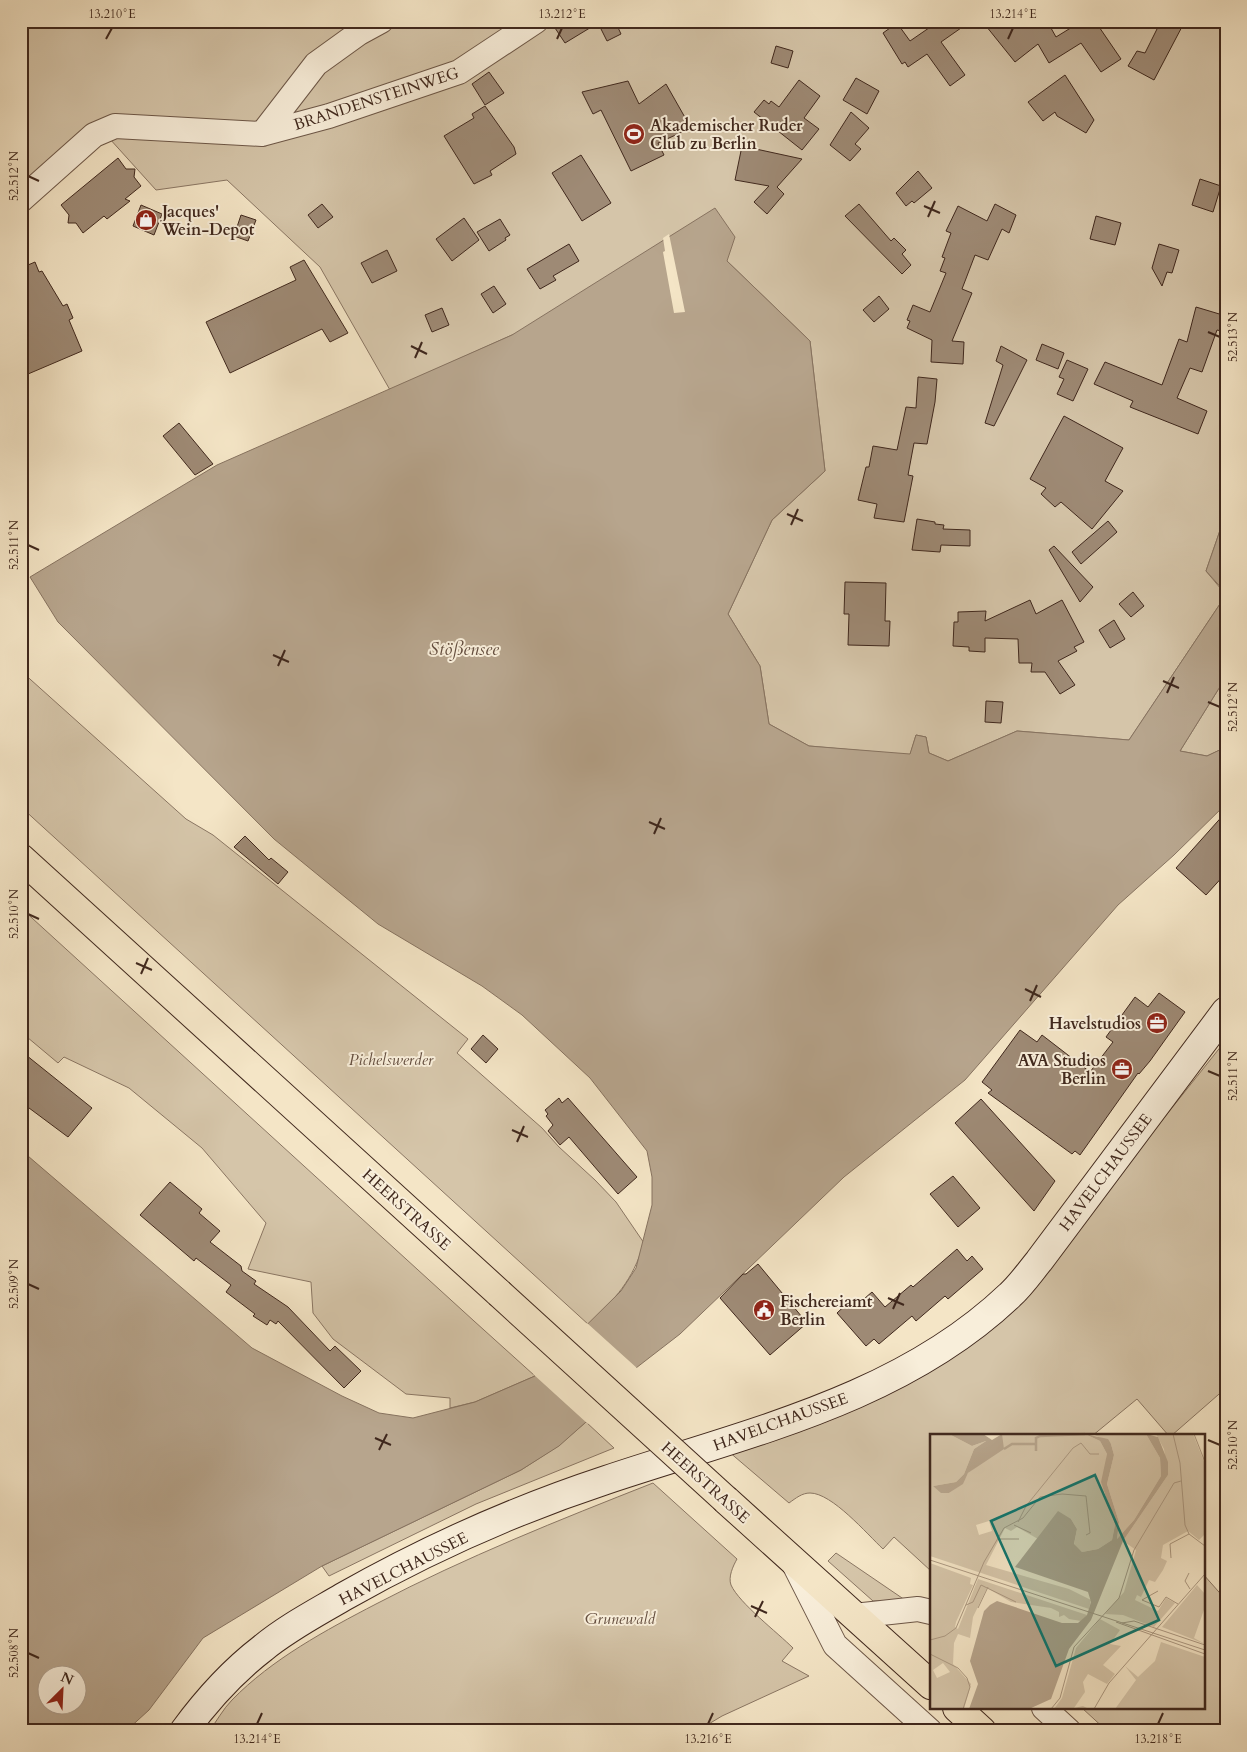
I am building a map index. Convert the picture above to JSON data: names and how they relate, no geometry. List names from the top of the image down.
{
  "streets": {
    "main road": ["HEERSTRASSE"],
    "street": ["BRANDENSTEINWEG", "HAVELCHAUSSEE"]
  },
  "water": ["Stößensee"],
  "parks": ["Pichelswerder", "Grunewald"],
  "places": {
    "sports": ["Akademischer Ruder Club zu Berlin"],
    "shop": ["Jacques' Wein-Depot"],
    "office": ["Havelstudios", "AVA Studios Berlin"],
    "public building": ["Fischereiamt Berlin"]
  },
  "north": "top right",
  "coordinates": [
    "13.210°E",
    "13.212°E",
    "13.214°E",
    "52.512°N",
    "52.513°N",
    "52.511°N",
    "52.510°N",
    "52.509°N",
    "52.508°N",
    "13.216°E",
    "13.218°E"
  ]
}
